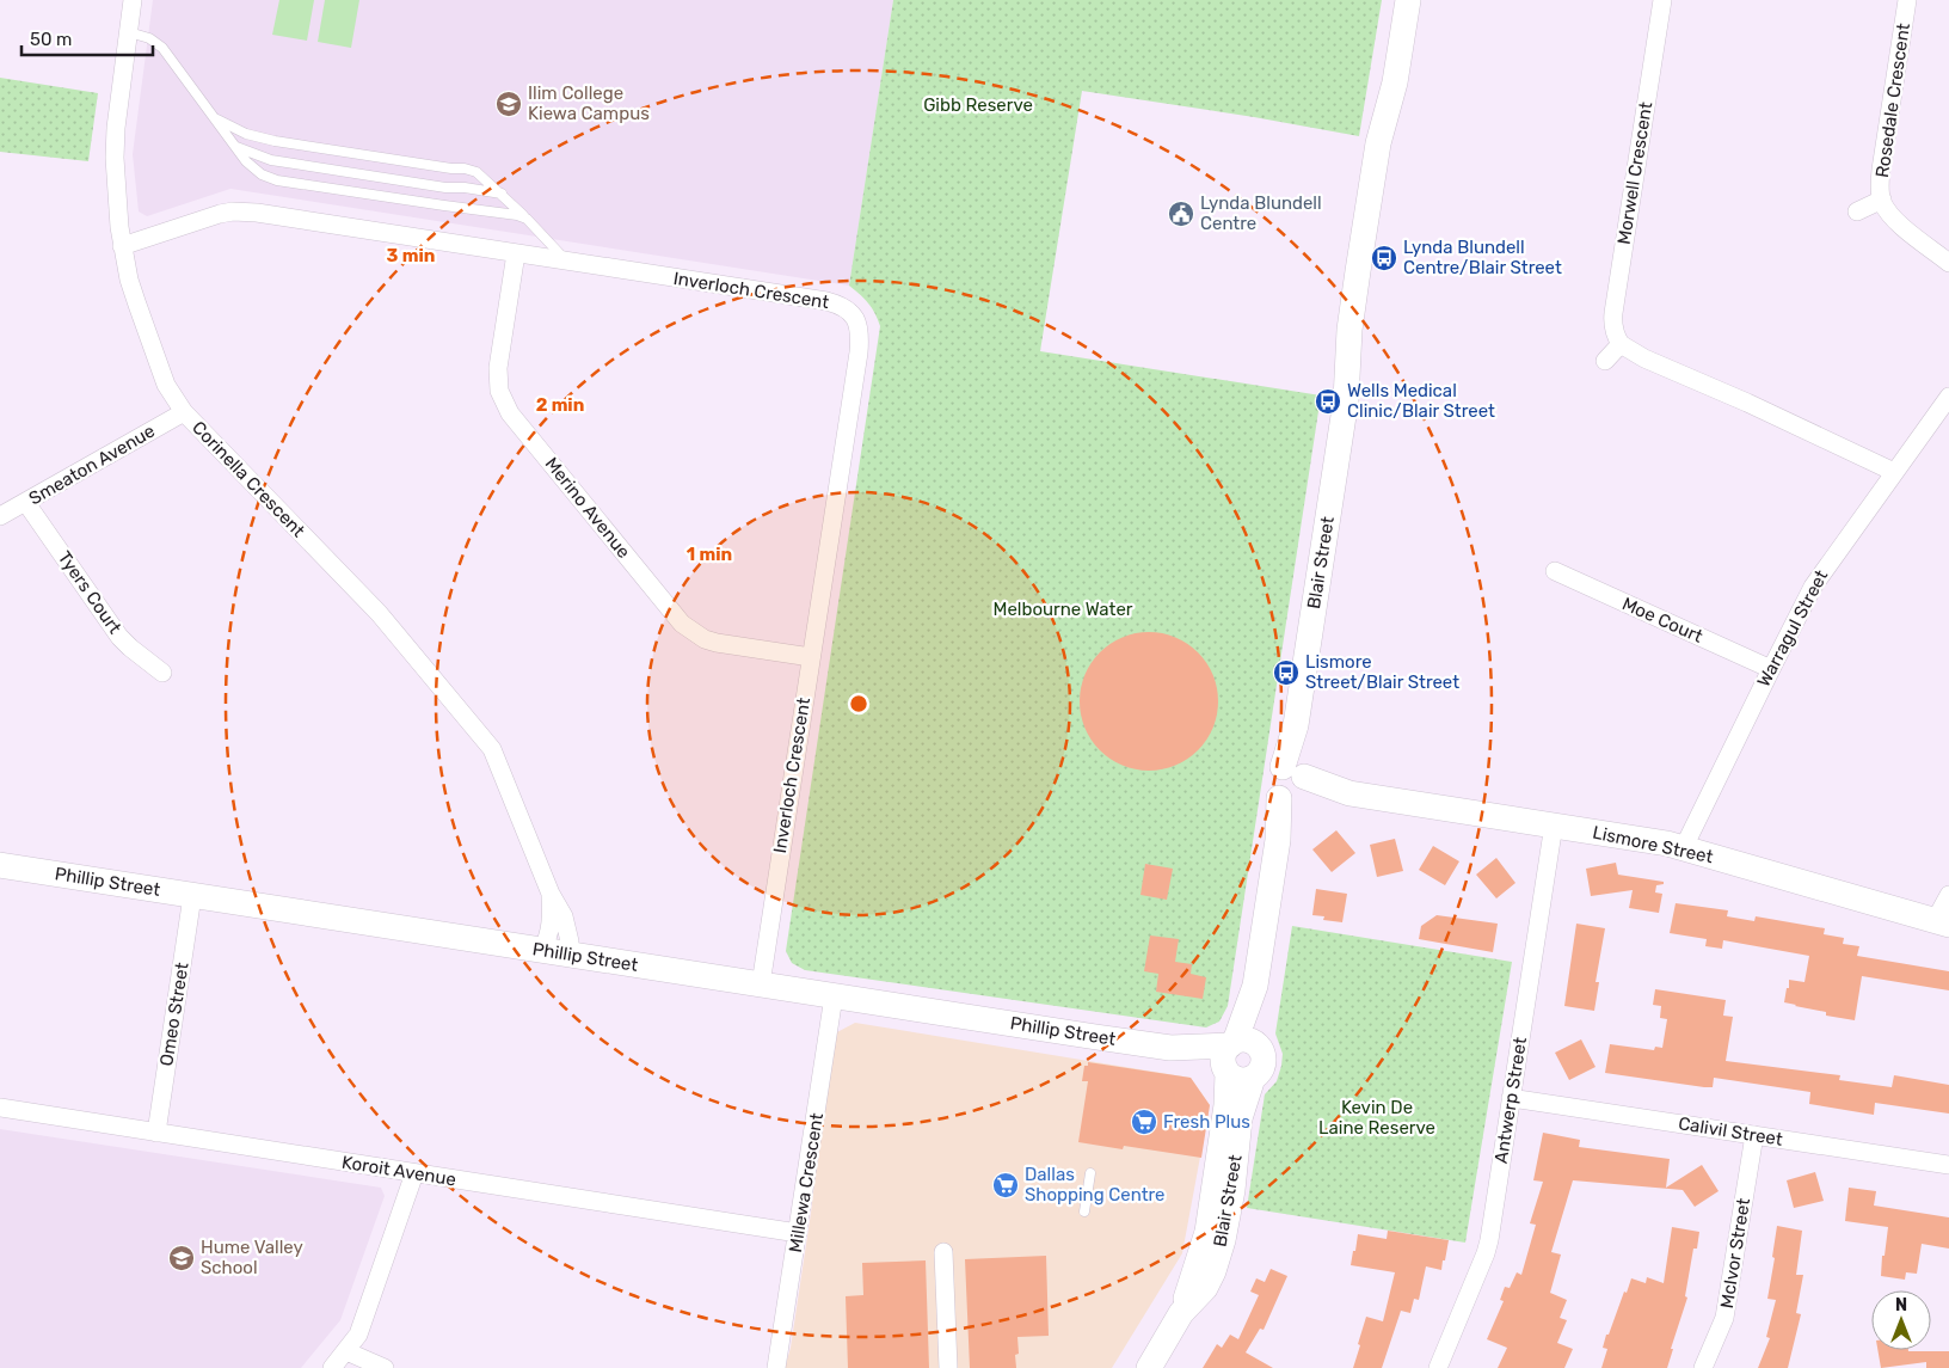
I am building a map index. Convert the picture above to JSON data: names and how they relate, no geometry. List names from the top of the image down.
{
  "streets": {
    "street": [
      "Rosedale Crescent",
      "Morwell Crescent",
      "Inverloch Crescent",
      "Smeaton Avenue",
      "Corinella Crescent",
      "Merino Avenue",
      "Blair Street",
      "Tyers Court",
      "Moe Court",
      "Warragul Street",
      "Lismore Street",
      "Phillip Street",
      "Omeo Street",
      "Antwerp Street",
      "Calivil Street",
      "Koroit Avenue",
      "Millewa Crescent",
      "McIvor Street"
    ]
  },
  "crossings": [
    ["Inverloch Crescent", "Corinella Crescent"],
    ["Inverloch Crescent", "Merino Avenue"],
    ["Inverloch Crescent", "Phillip Street"],
    ["Smeaton Avenue", "Corinella Crescent"],
    ["Smeaton Avenue", "Tyers Court"],
    ["Corinella Crescent", "Phillip Street"],
    ["Blair Street", "Lismore Street"],
    ["Blair Street", "Phillip Street"],
    ["Moe Court", "Warragul Street"],
    ["Warragul Street", "Lismore Street"],
    ["Lismore Street", "Antwerp Street"],
    ["Phillip Street", "Omeo Street"],
    ["Phillip Street", "Millewa Crescent"],
    ["Omeo Street", "Koroit Avenue"],
    ["Antwerp Street", "Calivil Street"],
    ["Calivil Street", "McIvor Street"],
    ["Koroit Avenue", "Millewa Crescent"]
  ],
  "parks": ["Gibb Reserve", "Melbourne Water", "Kevin De Laine Reserve"],
  "places": {
    "school or university": ["Ilim College Kiewa Campus", "Hume Valley School"],
    "public building": ["Lynda Blundell Centre"],
    "bus stop": ["Lynda Blundell Centre/Blair Street", "Wells Medical Clinic/Blair Street", "Lismore Street/Blair Street"],
    "supermarket": ["Fresh Plus", "Dallas Shopping Centre"]
  },
  "scale_bar": "50 m",
  "north": "top",
  "rings": ["3 min", "2 min", "1 min"]
}
